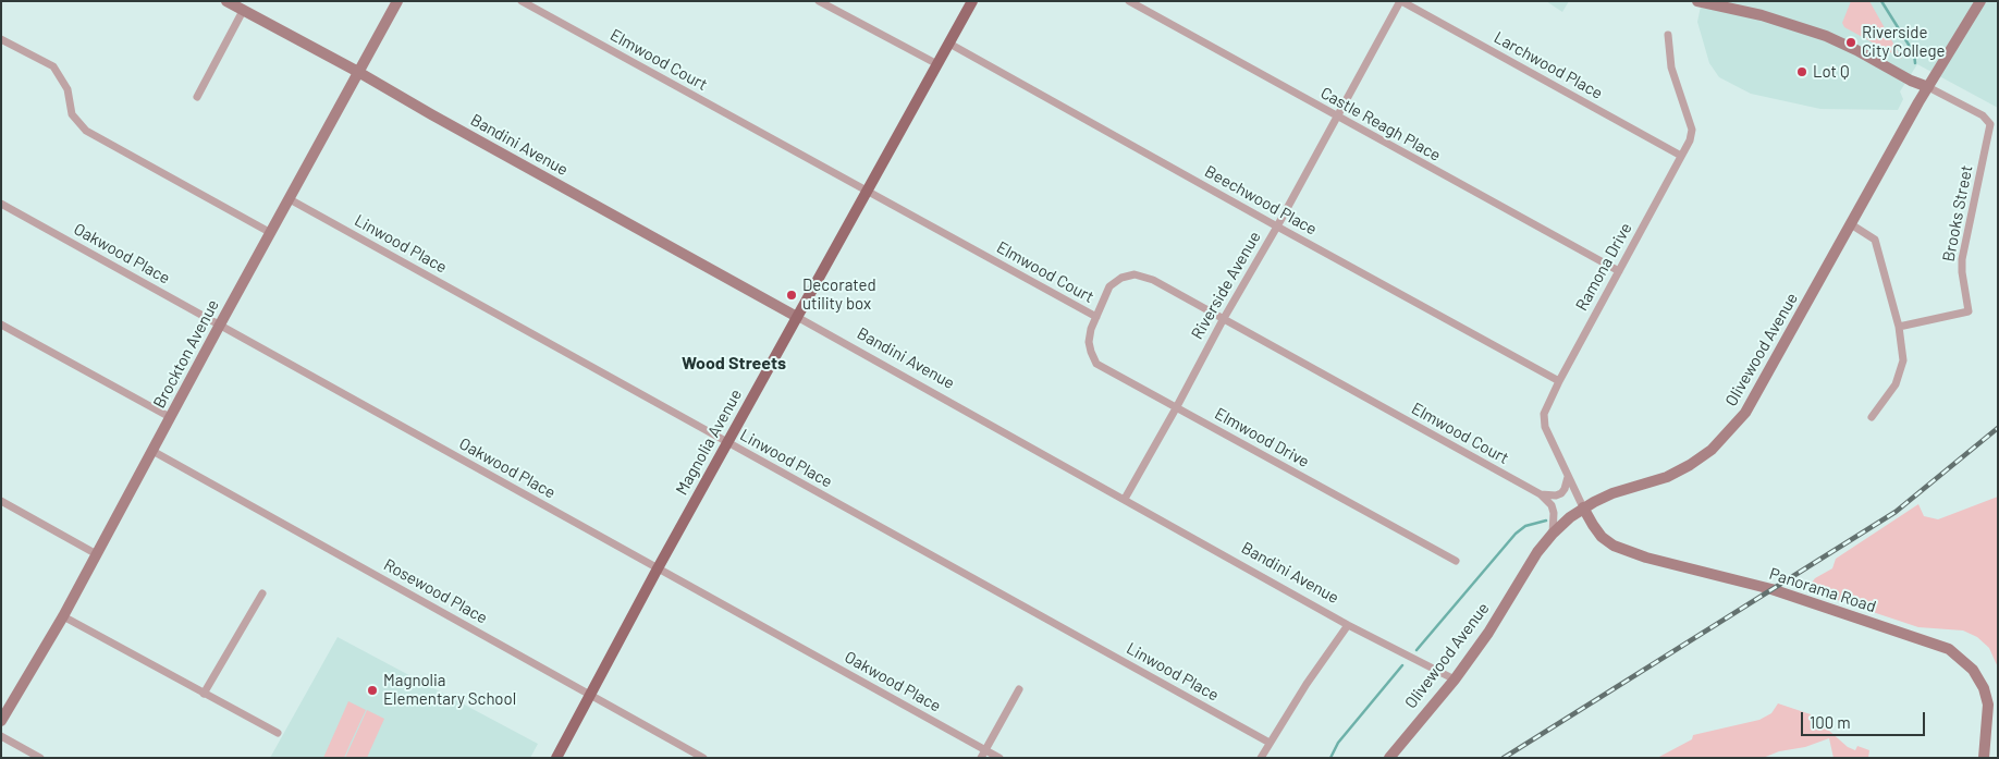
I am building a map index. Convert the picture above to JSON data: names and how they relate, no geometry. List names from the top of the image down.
{
  "streets": {
    "main road": [
      "Bandini Avenue",
      "Olivewood Avenue",
      "Brockton Avenue",
      "Magnolia Avenue",
      "Panorama Road"
    ],
    "street": [
      "Elmwood Court",
      "Larchwood Place",
      "Castle Reagh Place",
      "Beechwood Place",
      "Brooks Street",
      "Linwood Place",
      "Oakwood Place",
      "Ramona Drive",
      "Riverside Avenue",
      "Elmwood Drive",
      "Rosewood Place"
    ]
  },
  "crossings": [
    ["Elmwood Court", "Riverside Avenue"],
    ["Elmwood Court", "Elmwood Drive"],
    ["Elmwood Court", "Magnolia Avenue"],
    ["Larchwood Place", "Ramona Drive"],
    ["Larchwood Place", "Riverside Avenue"],
    ["Castle Reagh Place", "Ramona Drive"],
    ["Castle Reagh Place", "Riverside Avenue"],
    ["Bandini Avenue", "Riverside Avenue"],
    ["Bandini Avenue", "Olivewood Avenue"],
    ["Bandini Avenue", "Brockton Avenue"],
    ["Bandini Avenue", "Magnolia Avenue"],
    ["Beechwood Place", "Ramona Drive"],
    ["Beechwood Place", "Riverside Avenue"],
    ["Beechwood Place", "Magnolia Avenue"],
    ["Brooks Street", "Olivewood Avenue"],
    ["Linwood Place", "Brockton Avenue"],
    ["Linwood Place", "Magnolia Avenue"],
    ["Oakwood Place", "Brockton Avenue"],
    ["Oakwood Place", "Magnolia Avenue"],
    ["Ramona Drive", "Olivewood Avenue"],
    ["Ramona Drive", "Panorama Road"],
    ["Riverside Avenue", "Elmwood Drive"],
    ["Olivewood Avenue", "Panorama Road"],
    ["Brockton Avenue", "Rosewood Place"],
    ["Magnolia Avenue", "Rosewood Place"]
  ],
  "districts": ["Wood Streets"],
  "places": [
    "Riverside City College",
    "Lot Q",
    "Decorated utility box",
    "Magnolia Elementary School"
  ],
  "scale_bar": "100 m"
}
